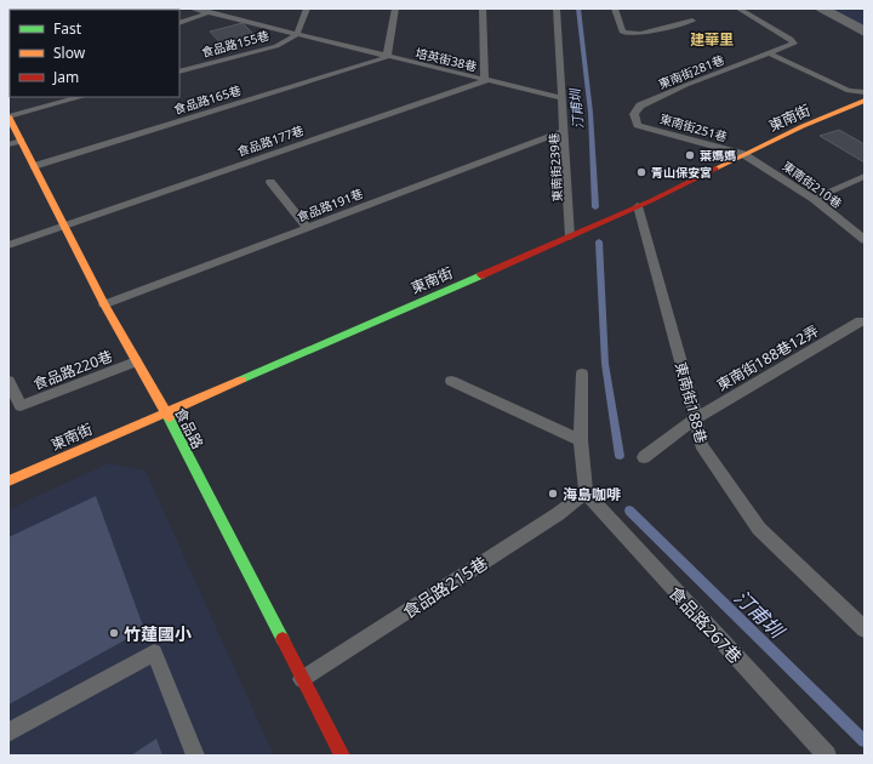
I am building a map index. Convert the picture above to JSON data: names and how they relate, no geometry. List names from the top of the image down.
{
  "streets": {
    "street": ["東南街", "食品路"],
    "lane": [
      "食品路155巷",
      "培英街38巷",
      "東南街281巷",
      "食品路165巷",
      "東南街251巷",
      "食品路177巷",
      "東南街239巷",
      "東南街210巷",
      "食品路191巷",
      "東南街188巷12弄",
      "食品路220巷",
      "東南街188巷",
      "食品路215巷",
      "食品路267巷"
    ]
  },
  "crossings": [
    ["食品路155巷", "培英街38巷"],
    ["培英街38巷", "食品路165巷"],
    ["培英街38巷", "食品路177巷"],
    ["東南街281巷", "東南街251巷"],
    ["食品路165巷", "食品路"],
    ["東南街", "東南街251巷"],
    ["東南街", "東南街239巷"],
    ["東南街", "東南街210巷"],
    ["東南街", "東南街188巷"],
    ["東南街", "食品路"],
    ["東南街251巷", "東南街210巷"],
    ["食品路177巷", "食品路"],
    ["東南街239巷", "食品路191巷"],
    ["食品路191巷", "食品路"],
    ["東南街188巷12弄", "東南街188巷"],
    ["食品路220巷", "食品路"],
    ["食品路", "食品路215巷"],
    ["食品路215巷", "食品路267巷"]
  ],
  "districts": ["建華里"],
  "water": ["汀甫圳"],
  "places": [
    "葉媽媽",
    "青山保安宮",
    "海島咖啡",
    "竹蓮國小"
  ],
  "legend": ["Fast", "Slow", "Jam"]
}
